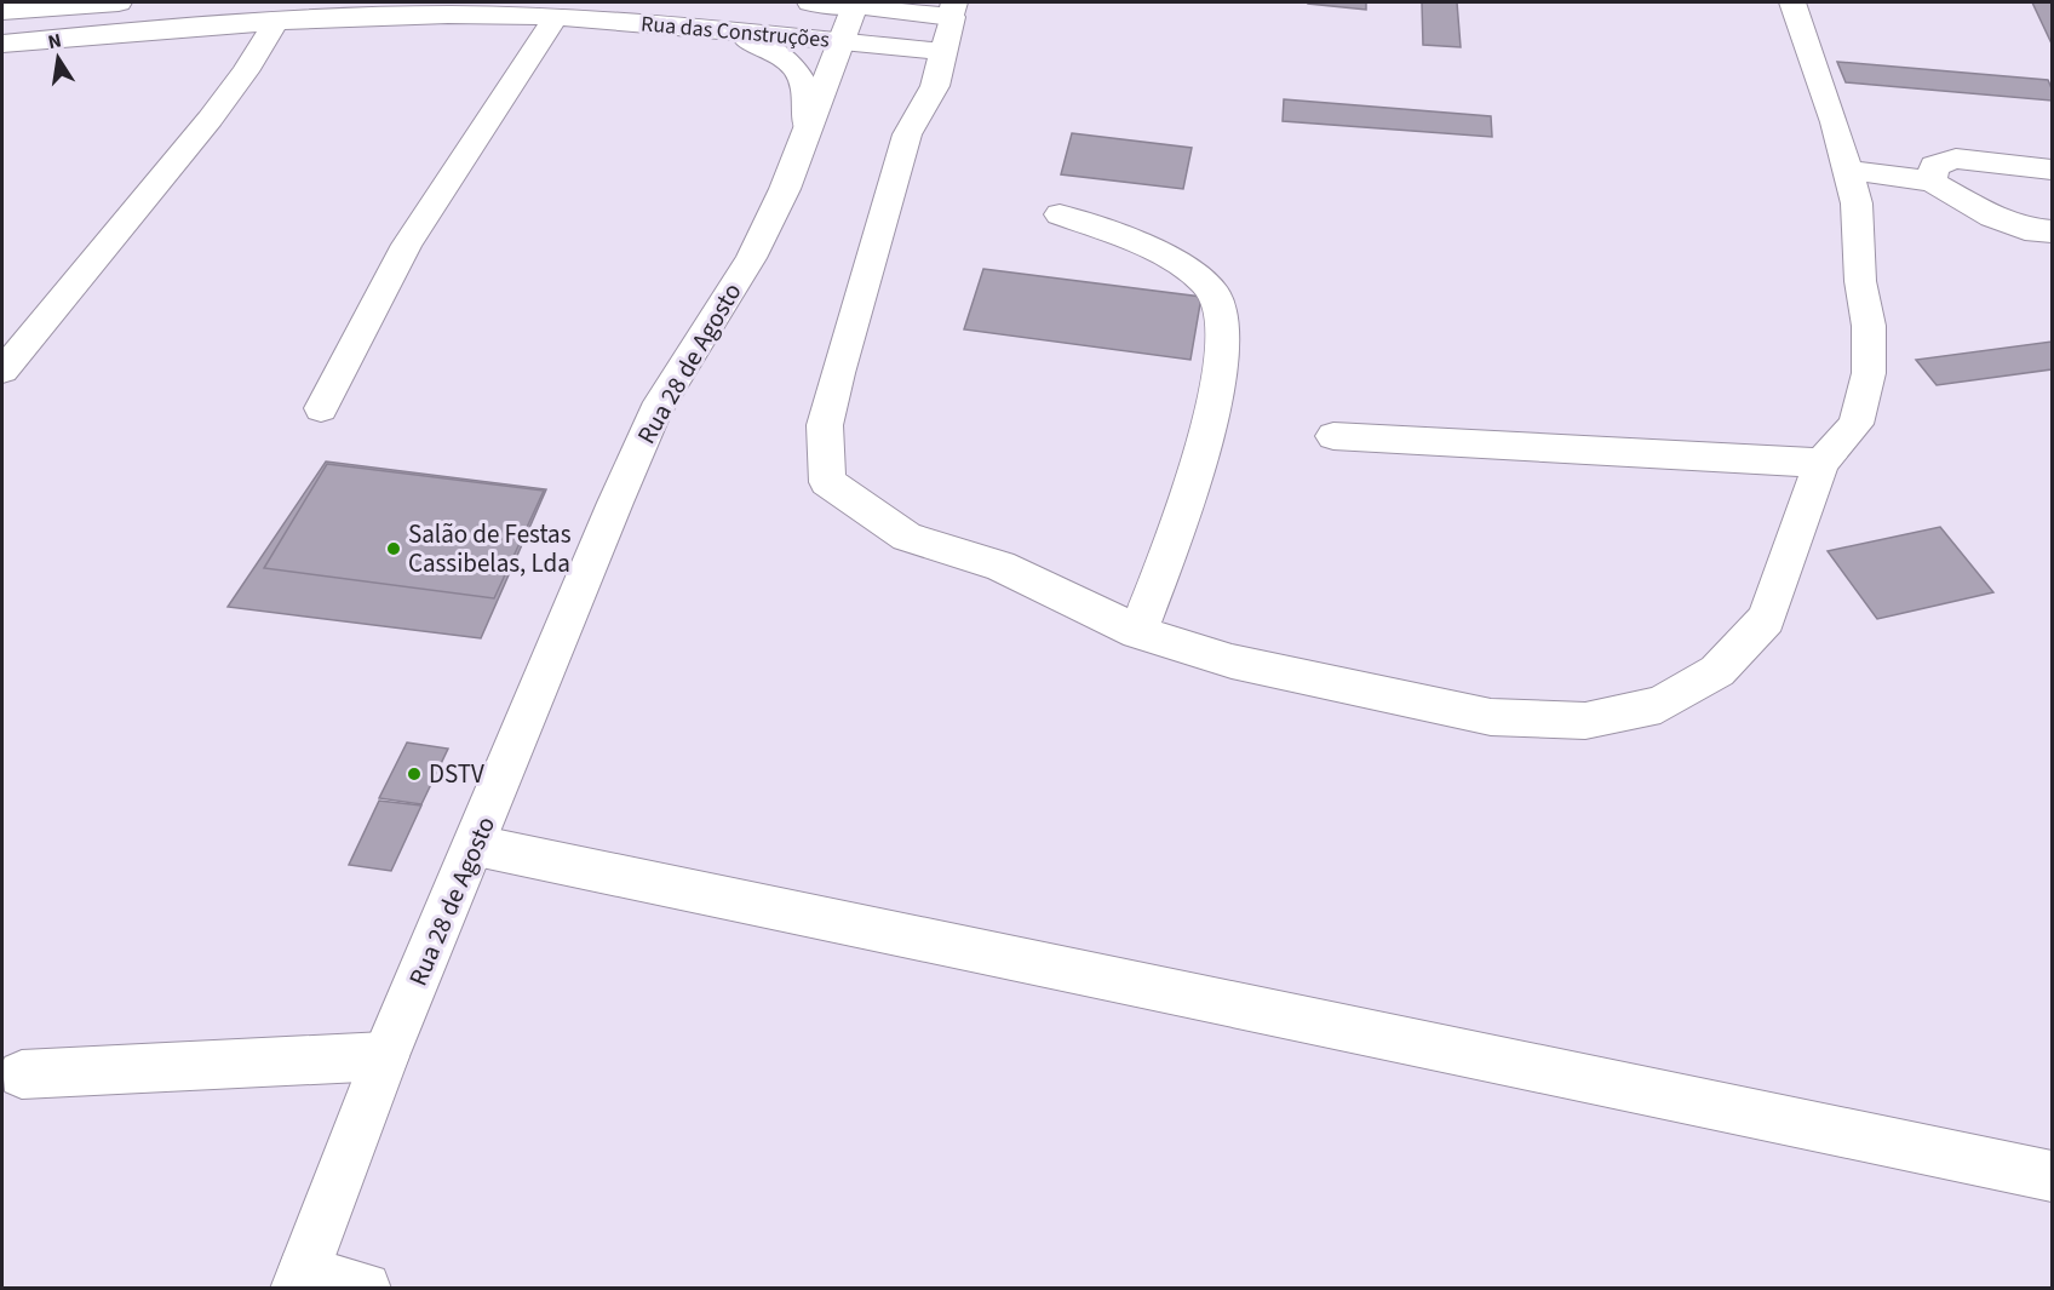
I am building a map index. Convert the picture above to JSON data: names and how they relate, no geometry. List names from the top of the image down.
{
  "streets": {
    "street": ["Rua das Construções", "Rua 28 de Agosto"]
  },
  "crossings": [
    ["Rua das Construções", "Rua 28 de Agosto"]
  ],
  "places": ["Salão de Festas Cassibelas, Lda", "DSTV"],
  "north": "top"
}
